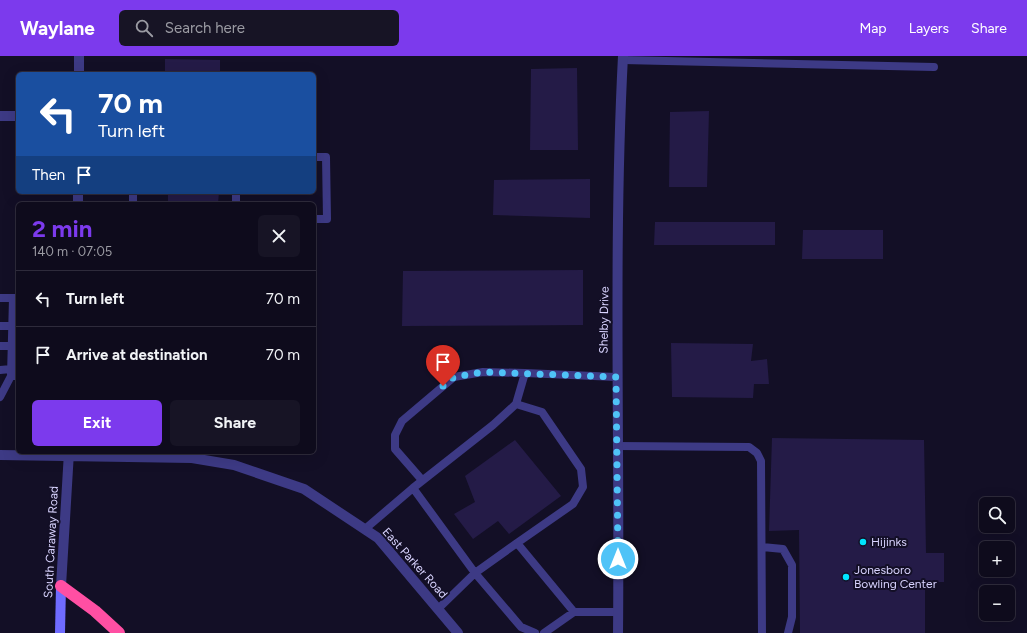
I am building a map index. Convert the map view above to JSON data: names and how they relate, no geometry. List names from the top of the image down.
{
  "streets": {
    "main road": ["South Caraway Road"],
    "street": ["Shelby Drive", "East Parker Road"]
  },
  "crossings": [
    ["South Caraway Road", "East Parker Road"]
  ],
  "places": ["Hijinks", "Jonesboro Bowling Center"],
  "page": {
    "header": "Waylane",
    "search": "Search here",
    "nav": ["Map", "Layers", "Share"],
    "turn": ["70 m", "Turn left"],
    "then": "Then",
    "heading": ["2 min", "140 m · 07:05"],
    "list": [
      {
        "name": "Turn left",
        "value": "70 m"
      },
      {
        "name": "Arrive at destination",
        "value": "70 m"
      }
    ],
    "buttons": ["Exit", "Share"],
    "map_buttons": ["+", "−"]
  }
}
